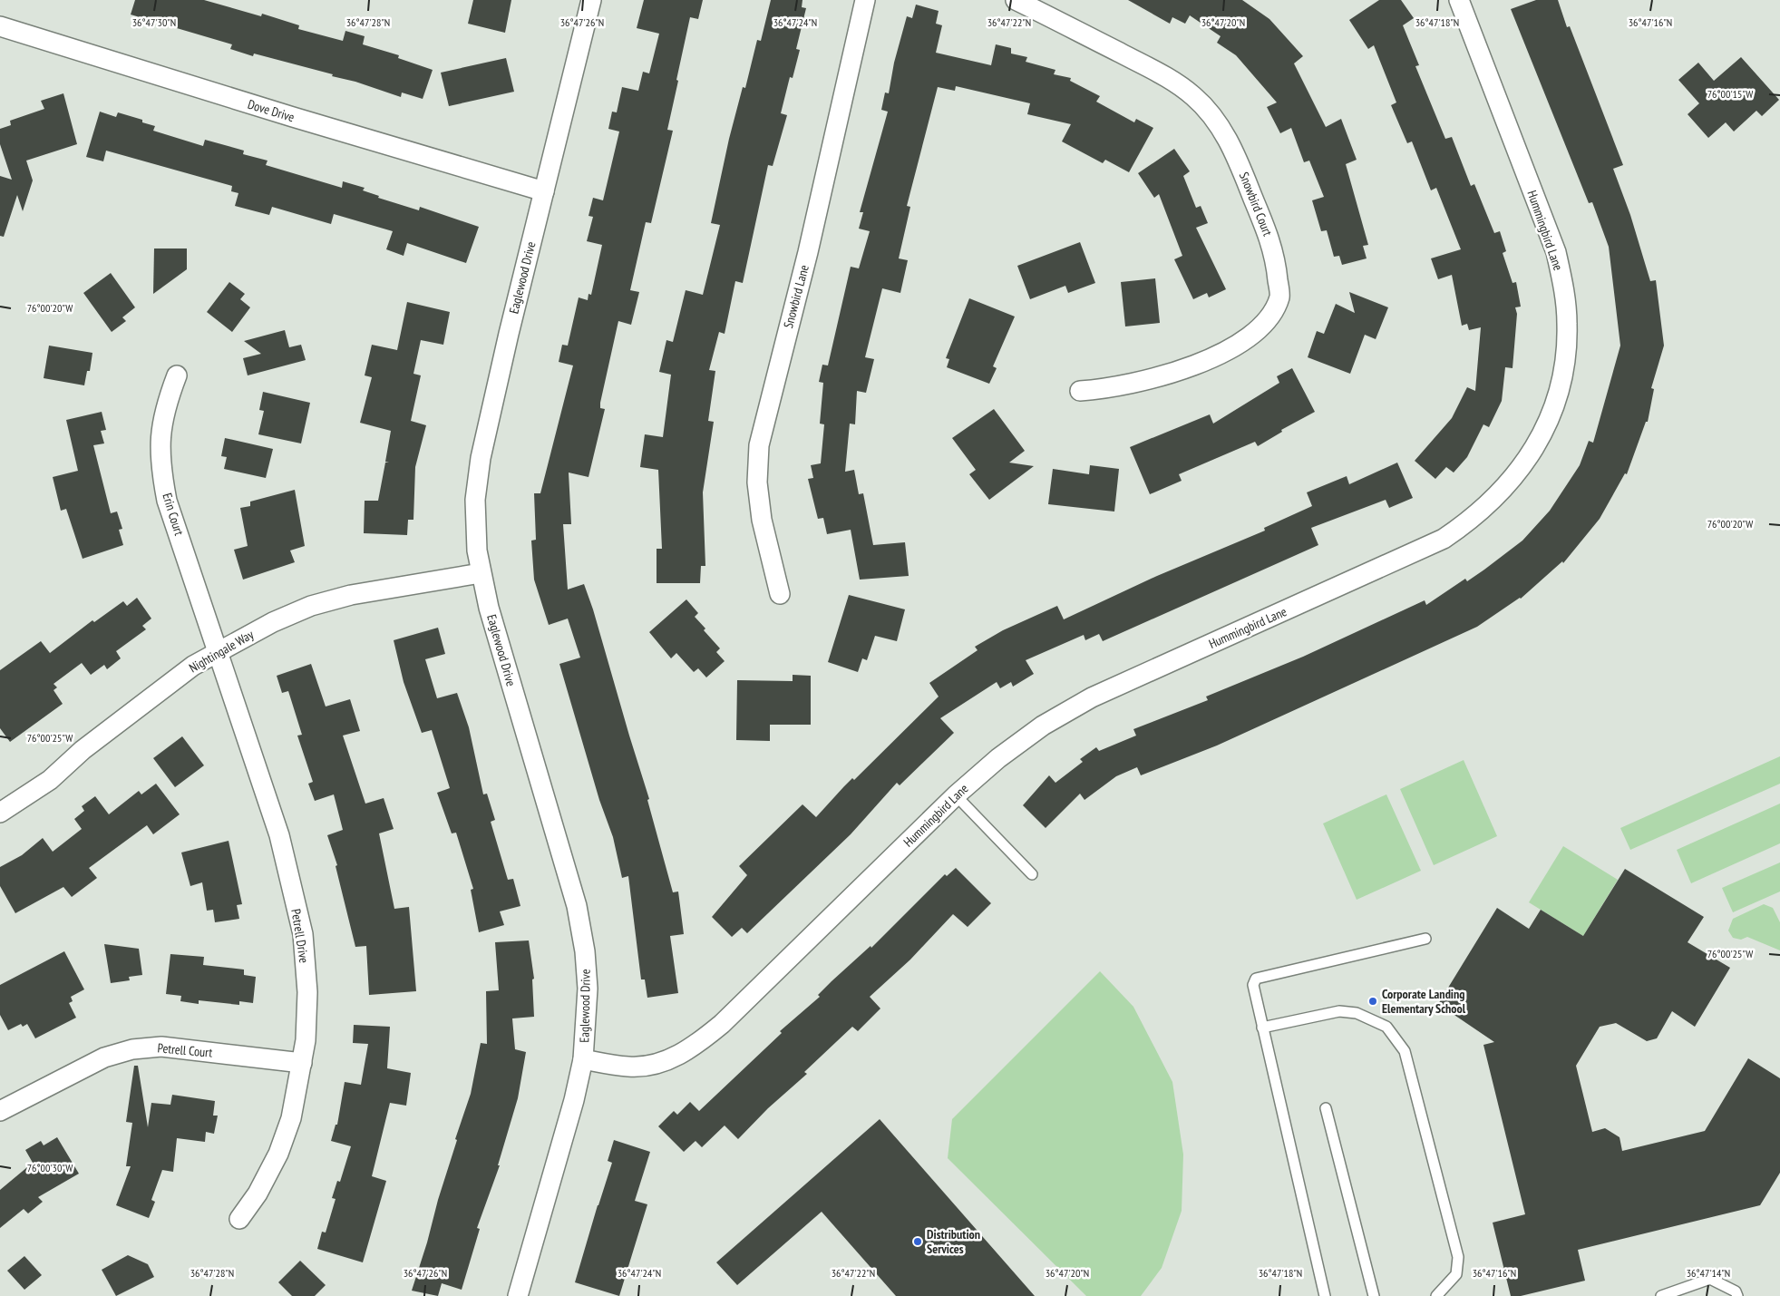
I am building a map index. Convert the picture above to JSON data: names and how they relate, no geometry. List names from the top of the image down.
{
  "streets": {
    "street": [
      "Dove Drive",
      "Snowbird Court",
      "Hummingbird Lane",
      "Eaglewood Drive",
      "Snowbird Lane",
      "Erin Court",
      "Nightingale Way",
      "Petrell Drive",
      "Petrell Court"
    ]
  },
  "crossings": [
    ["Dove Drive", "Eaglewood Drive"],
    ["Hummingbird Lane", "Eaglewood Drive"],
    ["Eaglewood Drive", "Nightingale Way"],
    ["Erin Court", "Nightingale Way"],
    ["Erin Court", "Petrell Drive"],
    ["Nightingale Way", "Petrell Drive"],
    ["Petrell Drive", "Petrell Court"]
  ],
  "places": ["Corporate Landing Elementary School", "Distribution Services"],
  "coordinates": [
    "36°47'30\"N",
    "36°47'28\"N",
    "36°47'26\"N",
    "36°47'24\"N",
    "36°47'22\"N",
    "36°47'20\"N",
    "36°47'18\"N",
    "36°47'16\"N",
    "76°00'15\"W",
    "76°00'20\"W",
    "76°00'25\"W",
    "76°00'30\"W",
    "36°47'14\"N"
  ]
}
